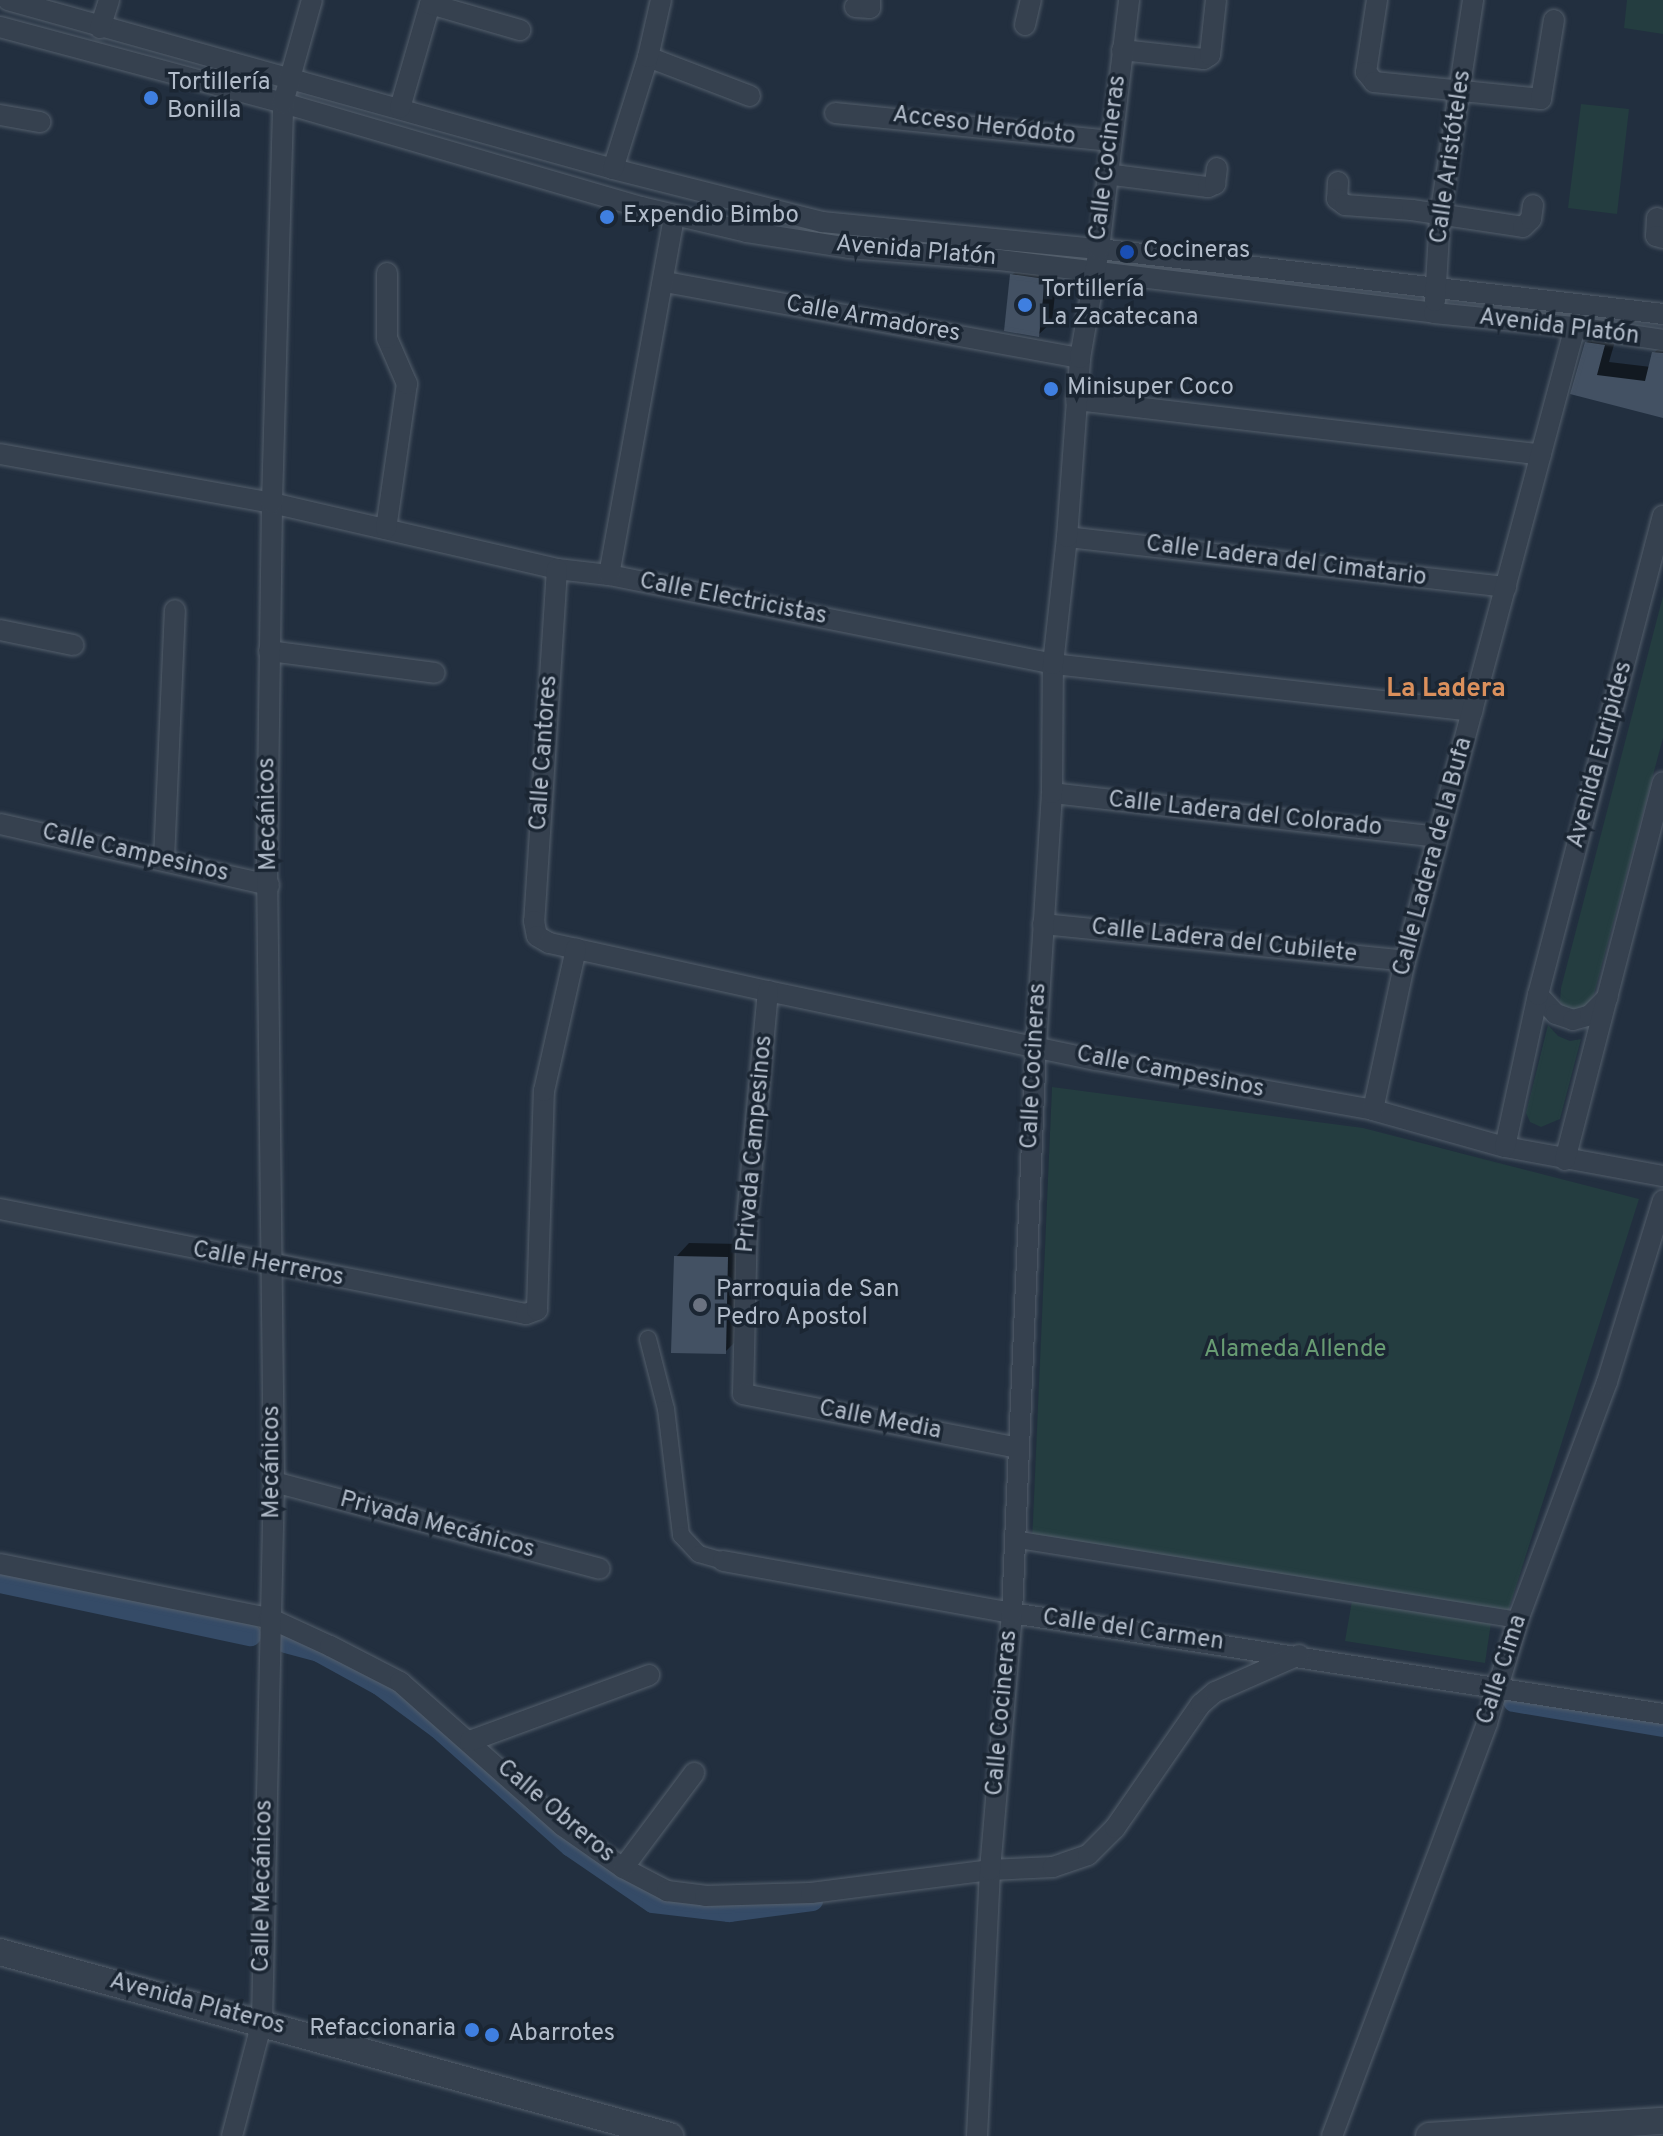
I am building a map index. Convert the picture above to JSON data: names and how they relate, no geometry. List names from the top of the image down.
{
  "streets": {
    "street": [
      "Acceso Heródoto",
      "Calle Aristóteles",
      "Calle Cocineras",
      "Avenida Platón",
      "Calle Armadores",
      "Calle Ladera del Cimatario",
      "Calle Electricistas",
      "Calle Cantores",
      "Avenida Euripides",
      "Mecánicos",
      "Calle Ladera del Colorado",
      "Calle Campesinos",
      "Calle Ladera de la Bufa",
      "Calle Ladera del Cubilete",
      "Privada Campesinos",
      "Calle Herreros",
      "Calle Media",
      "Privada Mecánicos",
      "Calle del Carmen",
      "Calle Cima",
      "Calle Obreros",
      "Calle Mecánicos",
      "Avenida Plateros"
    ]
  },
  "crossings": [
    ["Acceso Heródoto", "Calle Cocineras"],
    ["Calle Aristóteles", "Avenida Platón"],
    ["Calle Cocineras", "Avenida Platón"],
    ["Calle Cocineras", "Calle Armadores"],
    ["Calle Cocineras", "Calle Ladera del Cimatario"],
    ["Calle Cocineras", "Calle Electricistas"],
    ["Calle Cocineras", "Calle Ladera del Colorado"],
    ["Calle Cocineras", "Calle Campesinos"],
    ["Calle Cocineras", "Calle Ladera del Cubilete"],
    ["Calle Cocineras", "Calle Media"],
    ["Calle Cocineras", "Calle del Carmen"],
    ["Calle Cocineras", "Calle Obreros"],
    ["Avenida Platón", "Mecánicos"],
    ["Avenida Platón", "Calle Ladera de la Bufa"],
    ["Calle Ladera del Cimatario", "Calle Ladera de la Bufa"],
    ["Calle Electricistas", "Calle Cantores"],
    ["Calle Electricistas", "Mecánicos"],
    ["Calle Electricistas", "Calle Ladera de la Bufa"],
    ["Calle Cantores", "Calle Campesinos"],
    ["Avenida Euripides", "Calle Campesinos"],
    ["Mecánicos", "Calle Campesinos"],
    ["Mecánicos", "Calle Herreros"],
    ["Mecánicos", "Privada Mecánicos"],
    ["Mecánicos", "Calle Obreros"],
    ["Mecánicos", "Calle Mecánicos"],
    ["Calle Ladera del Colorado", "Calle Ladera de la Bufa"],
    ["Calle Campesinos", "Calle Ladera de la Bufa"],
    ["Calle Campesinos", "Privada Campesinos"],
    ["Calle Campesinos", "Calle Herreros"],
    ["Calle Ladera de la Bufa", "Calle Ladera del Cubilete"],
    ["Privada Campesinos", "Calle Media"],
    ["Calle del Carmen", "Calle Cima"],
    ["Calle del Carmen", "Calle Obreros"],
    ["Calle Obreros", "Calle Mecánicos"],
    ["Calle Mecánicos", "Avenida Plateros"]
  ],
  "districts": ["La Ladera"],
  "parks": ["Alameda Allende"],
  "places": [
    "Tortillería Bonilla",
    "Expendio Bimbo",
    "Cocineras",
    "Tortillería La Zacatecana",
    "Minisuper Coco",
    "Parroquia de San Pedro Apostol",
    "Refaccionaria",
    "Abarrotes"
  ]
}
